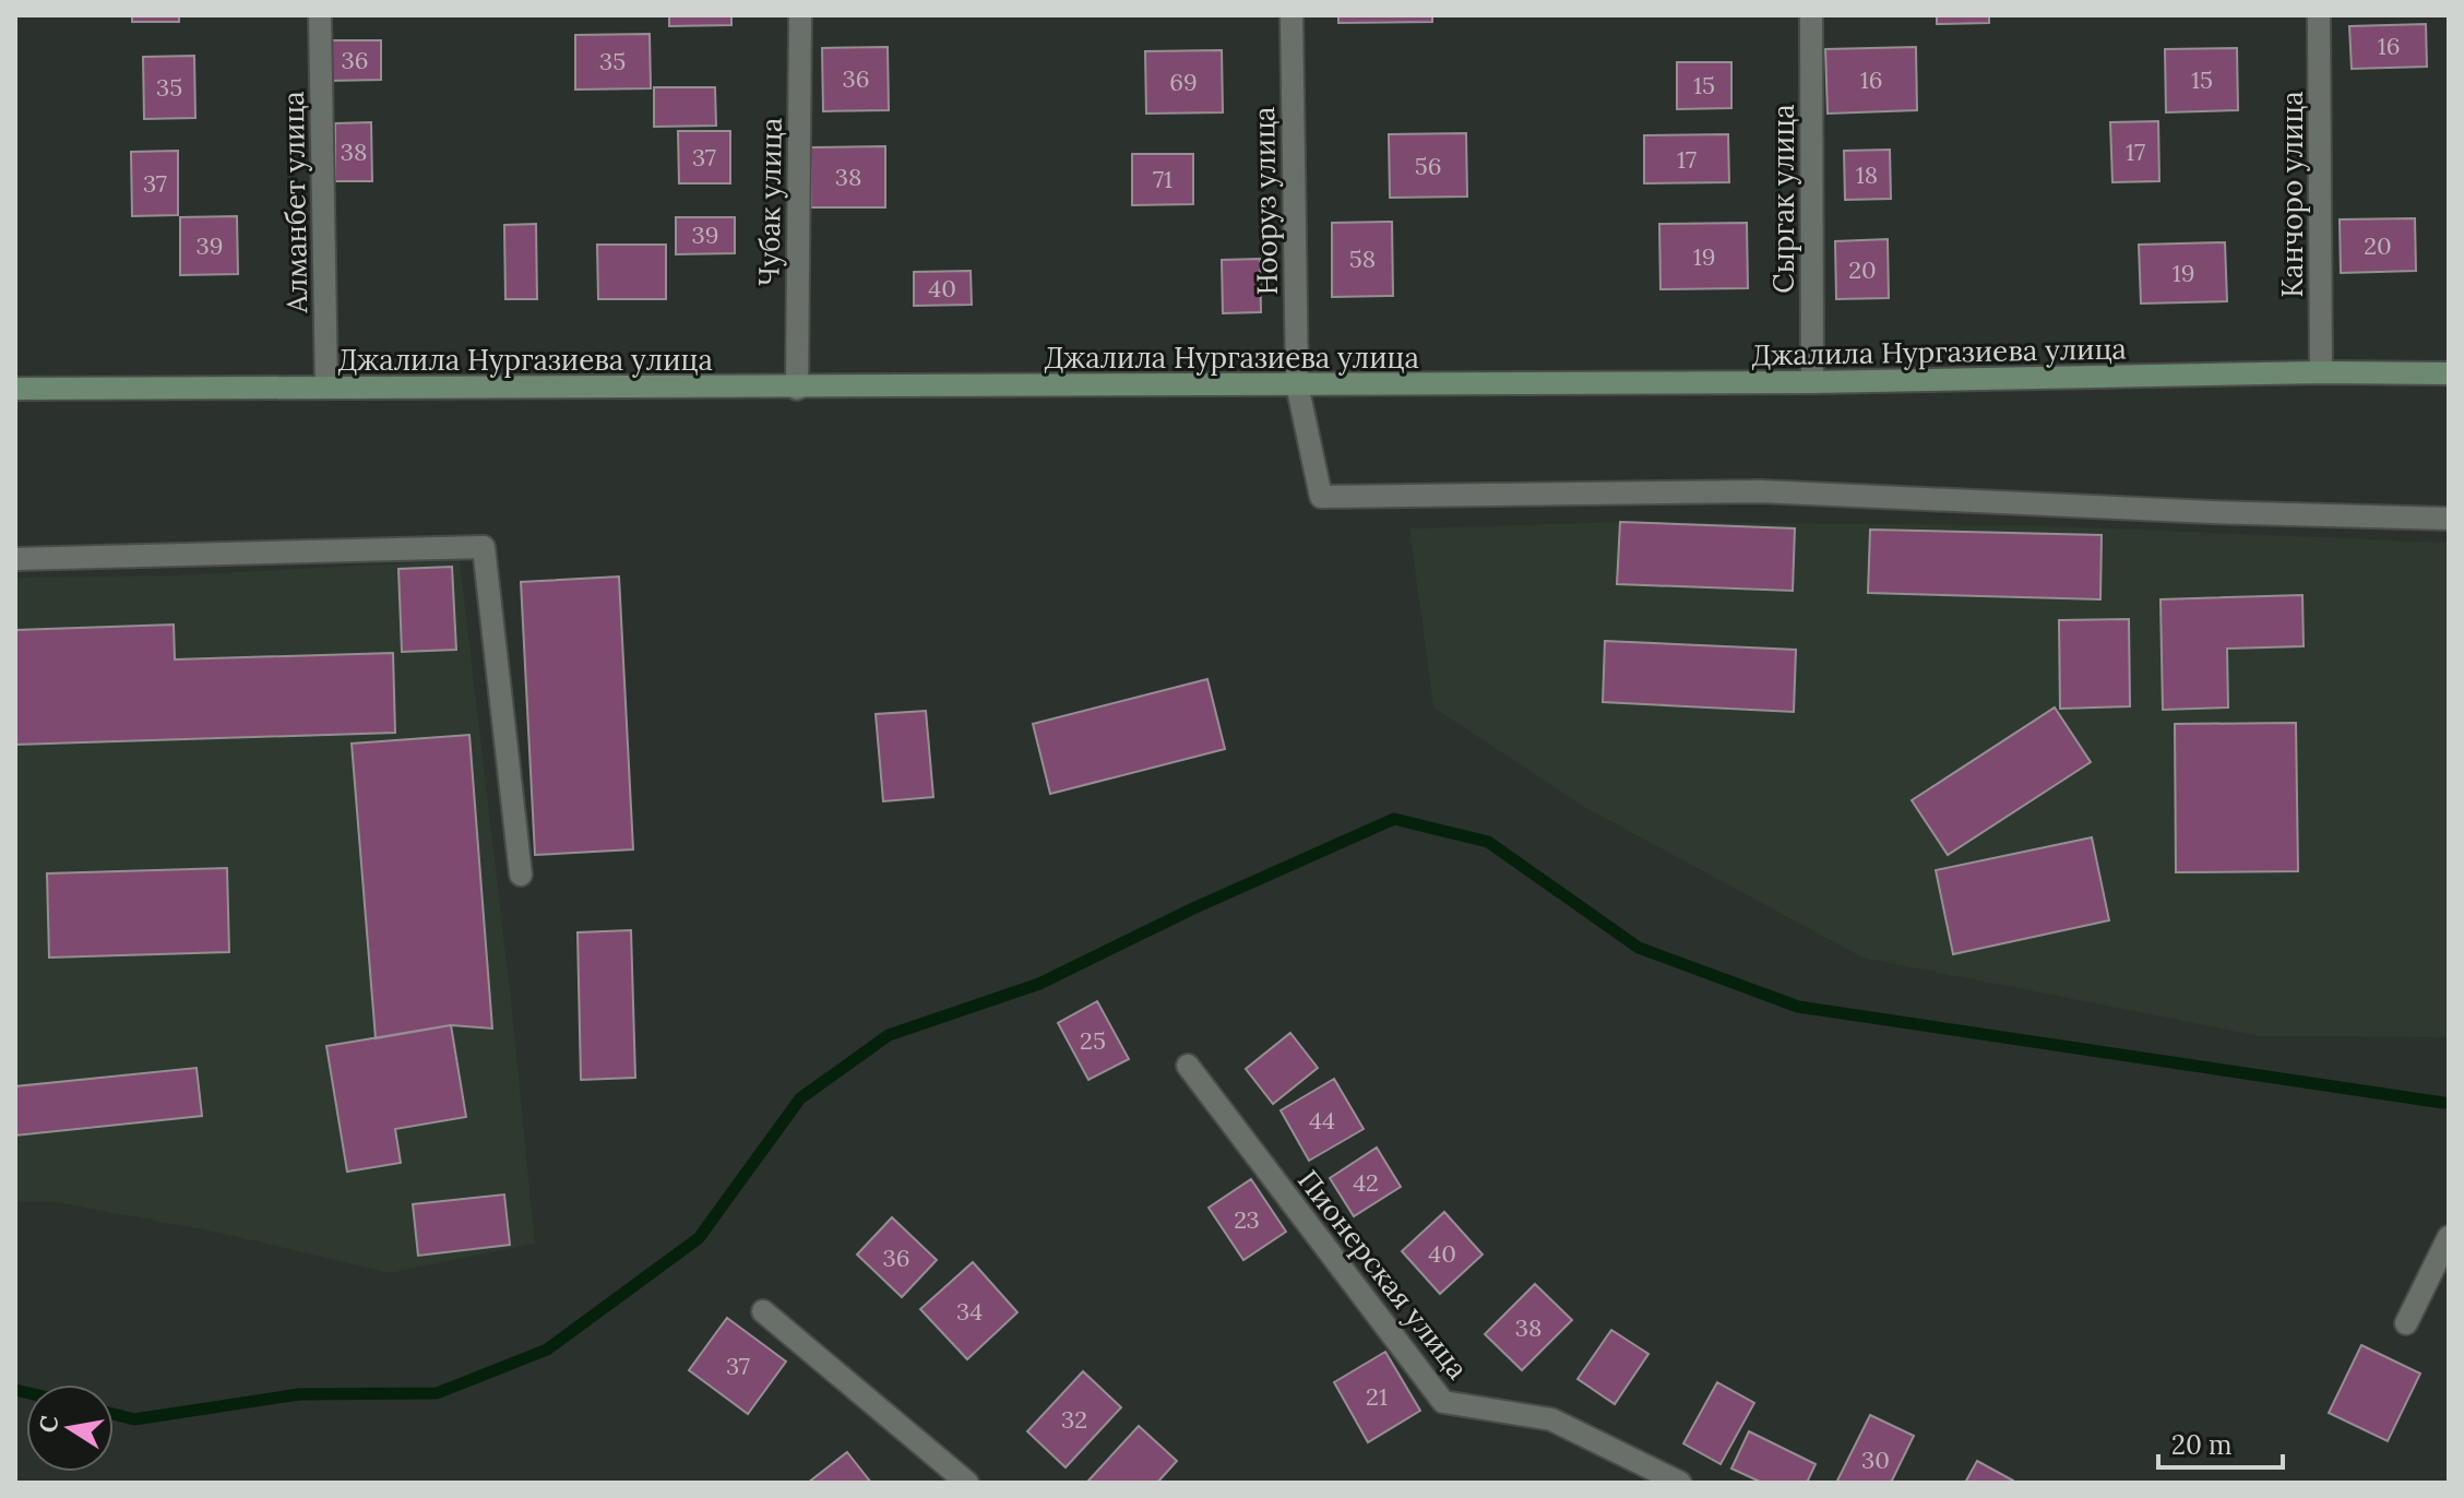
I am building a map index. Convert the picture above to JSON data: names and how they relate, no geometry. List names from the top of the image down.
{
  "streets": {
    "street": [
      "Канчоро улица",
      "Сыргак улица",
      "Нооруз улица",
      "Алманбет улица",
      "Чубак улица",
      "Джалила Нургазиева улица",
      "Пионерская улица"
    ]
  },
  "crossings": [
    ["Канчоро улица", "Джалила Нургазиева улица"],
    ["Сыргак улица", "Джалила Нургазиева улица"],
    ["Нооруз улица", "Джалила Нургазиева улица"],
    ["Алманбет улица", "Джалила Нургазиева улица"],
    ["Чубак улица", "Джалила Нургазиева улица"]
  ],
  "house_numbers": [
    "16",
    "36",
    "35",
    "36",
    "16",
    "15",
    "69",
    "15",
    "35",
    "38",
    "17",
    "37",
    "17",
    "56",
    "18",
    "38",
    "71",
    "37",
    "39",
    "39",
    "20",
    "19",
    "58",
    "20",
    "19",
    "40",
    "25",
    "44",
    "42",
    "23",
    "40",
    "36",
    "34",
    "38",
    "37",
    "21",
    "32",
    "30"
  ],
  "scale_bar": "20 m",
  "north": "left"
}
